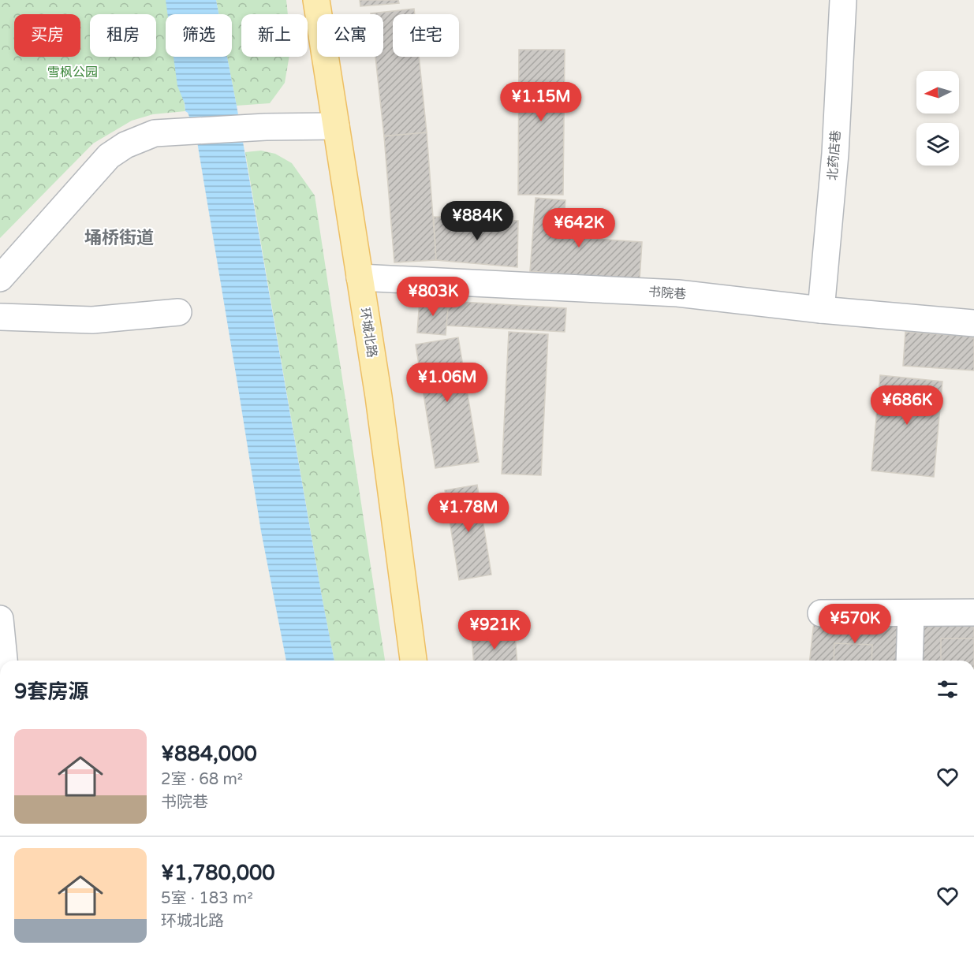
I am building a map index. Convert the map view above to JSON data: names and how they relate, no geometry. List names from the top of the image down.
{
  "streets": {
    "main road": ["环城北路"],
    "street": ["北药店巷", "书院巷"]
  },
  "crossings": [
    ["北药店巷", "书院巷"],
    ["书院巷", "环城北路"]
  ],
  "districts": ["埇桥街道"],
  "parks": ["雪枫公园"],
  "north": "left",
  "page": {
    "chip": [
      "买房",
      "租房",
      "筛选",
      "新上",
      "公寓",
      "住宅"
    ],
    "price": [
      "¥1.15M",
      "¥884K",
      "¥642K",
      "¥803K",
      "¥1.06M",
      "¥686K",
      "¥1.78M",
      "¥570K",
      "¥921K"
    ],
    "heading": "9套房源",
    "list": [
      {
        "name": "¥884,000",
        "note": "2室 · 68 m² · 书院巷"
      },
      {
        "name": "¥1,780,000",
        "note": "5室 · 183 m² · 环城北路"
      }
    ]
  }
}
